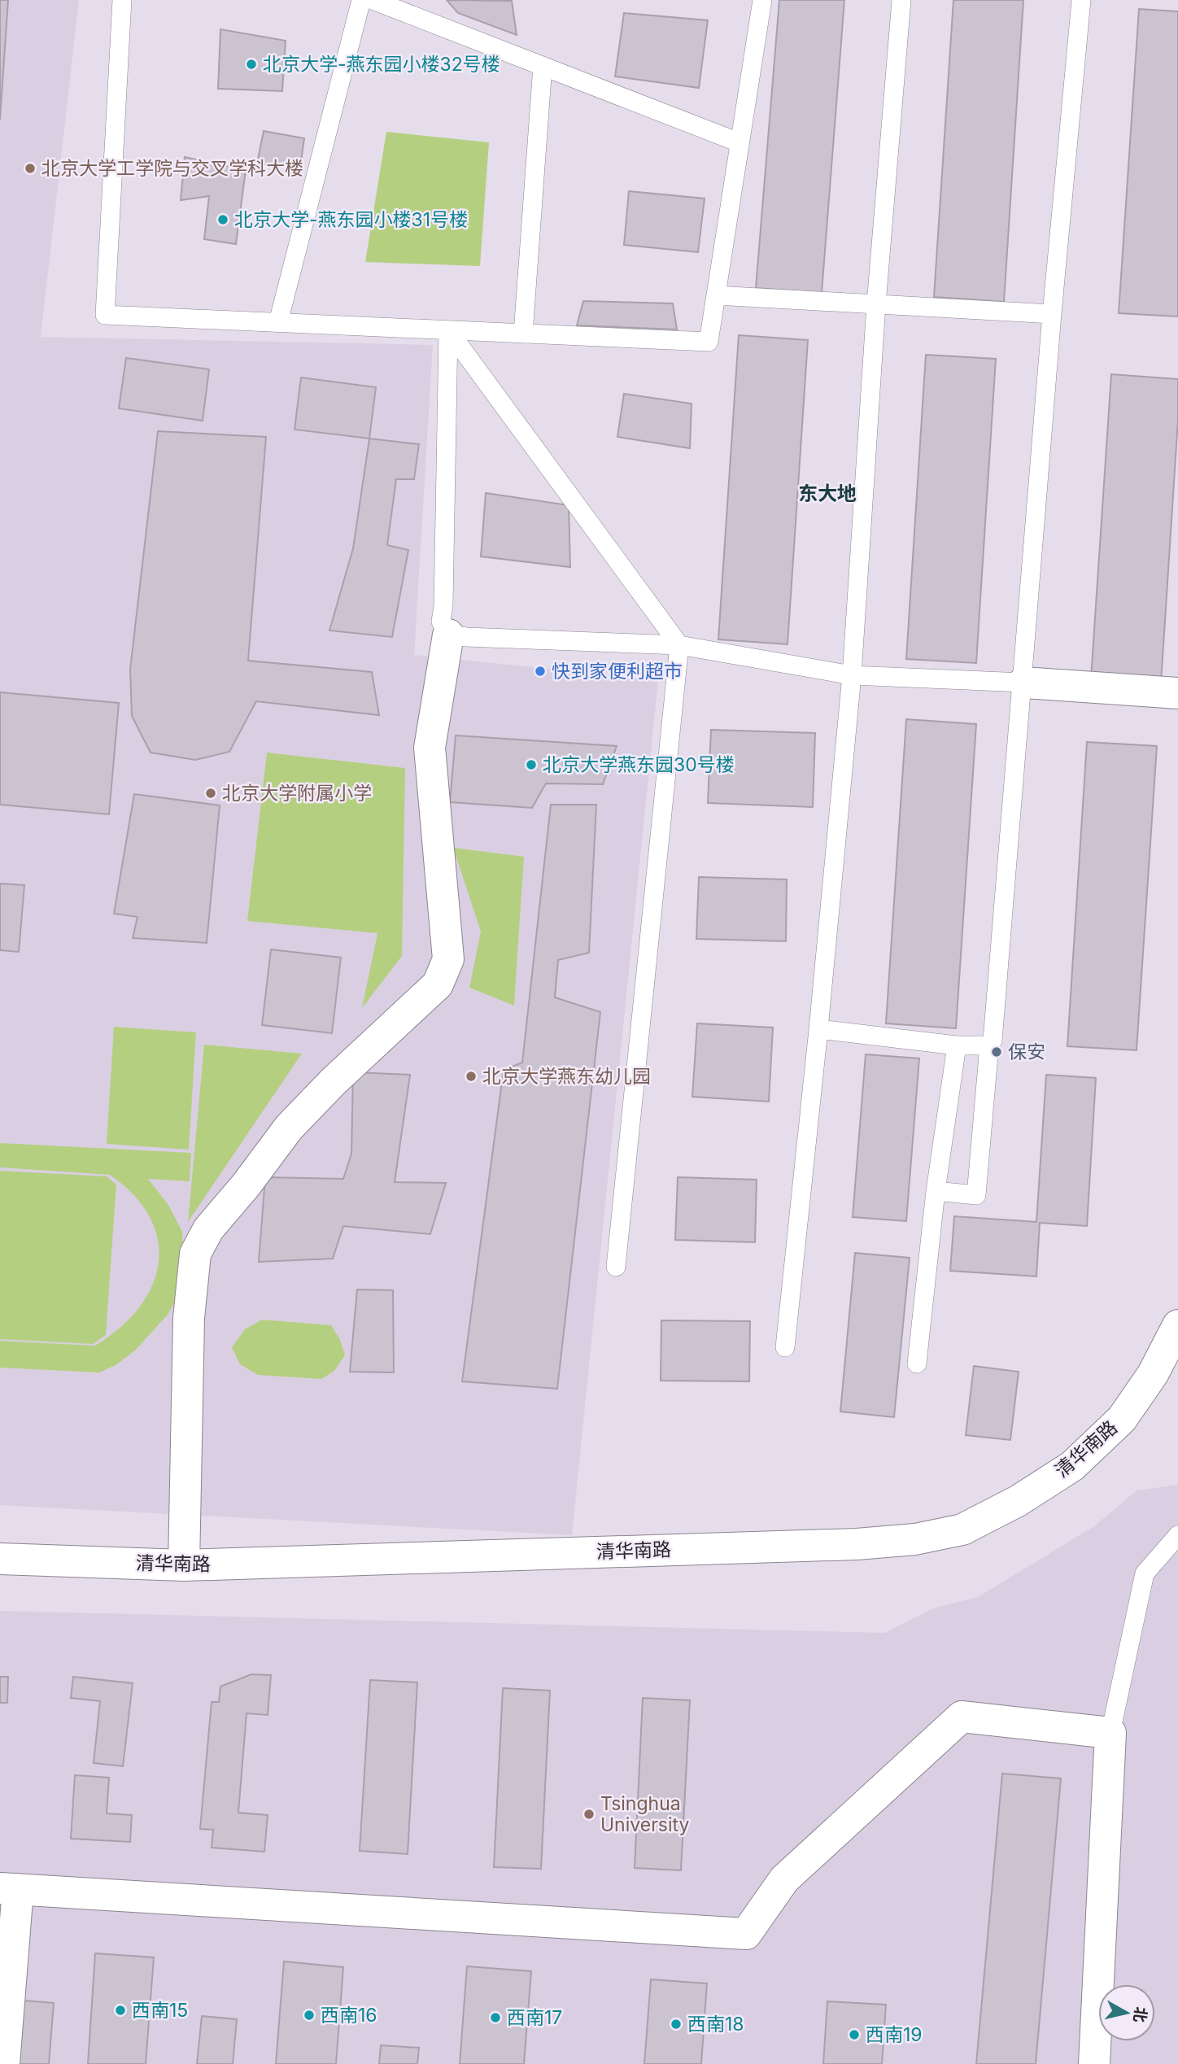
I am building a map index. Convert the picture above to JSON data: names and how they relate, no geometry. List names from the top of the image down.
{
  "streets": {
    "street": ["清华南路"]
  },
  "districts": ["东大地"],
  "places": [
    "北京大学-燕东园小楼32号楼",
    "北京大学工学院与交叉学科大楼",
    "北京大学-燕东园小楼31号楼",
    "快到家便利超市",
    "北京大学燕东园30号楼",
    "北京大学附属小学",
    "保安",
    "北京大学燕东幼儿园",
    "Tsinghua University",
    "西南15",
    "西南16",
    "西南17",
    "西南18",
    "西南19"
  ],
  "north": "right"
}
